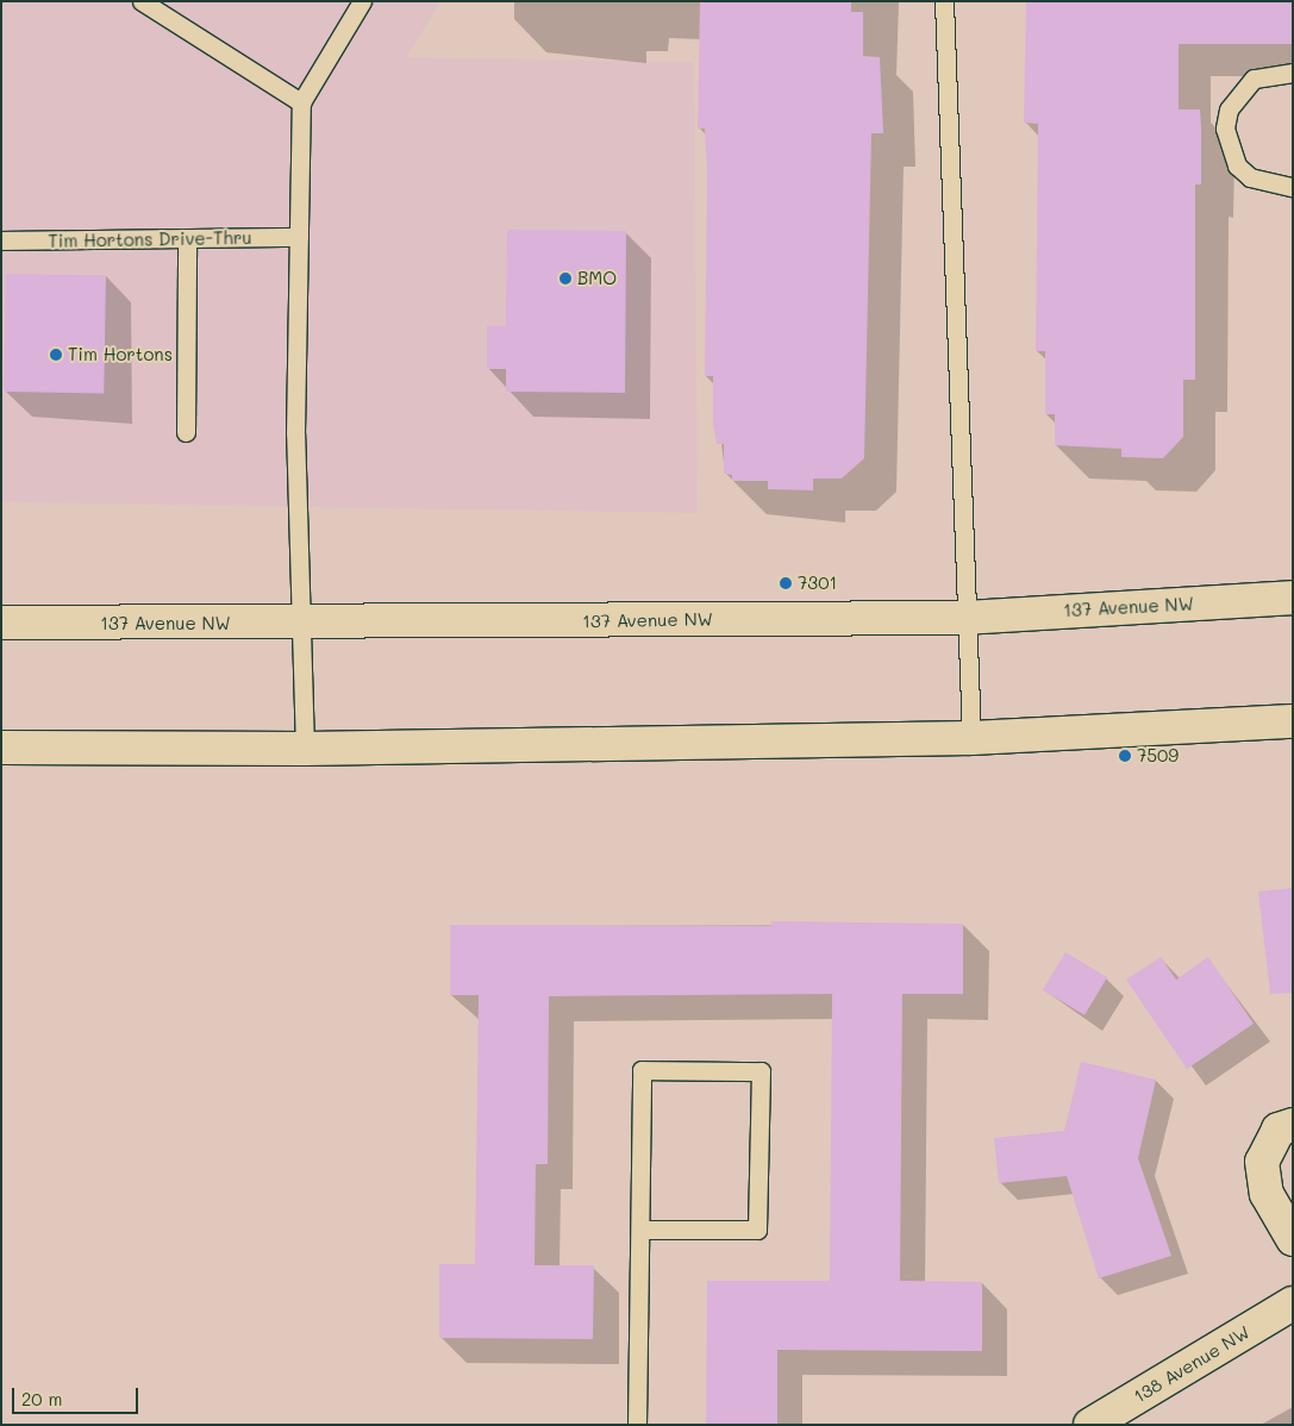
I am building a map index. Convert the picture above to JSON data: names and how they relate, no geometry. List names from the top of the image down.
{
  "streets": {
    "main road": ["137 Avenue NW", "138 Avenue NW"],
    "lane": ["Tim Hortons Drive-Thru"]
  },
  "places": [
    "BMO",
    "Tim Hortons",
    "7301",
    "7509"
  ],
  "scale_bar": "20 m"
}
